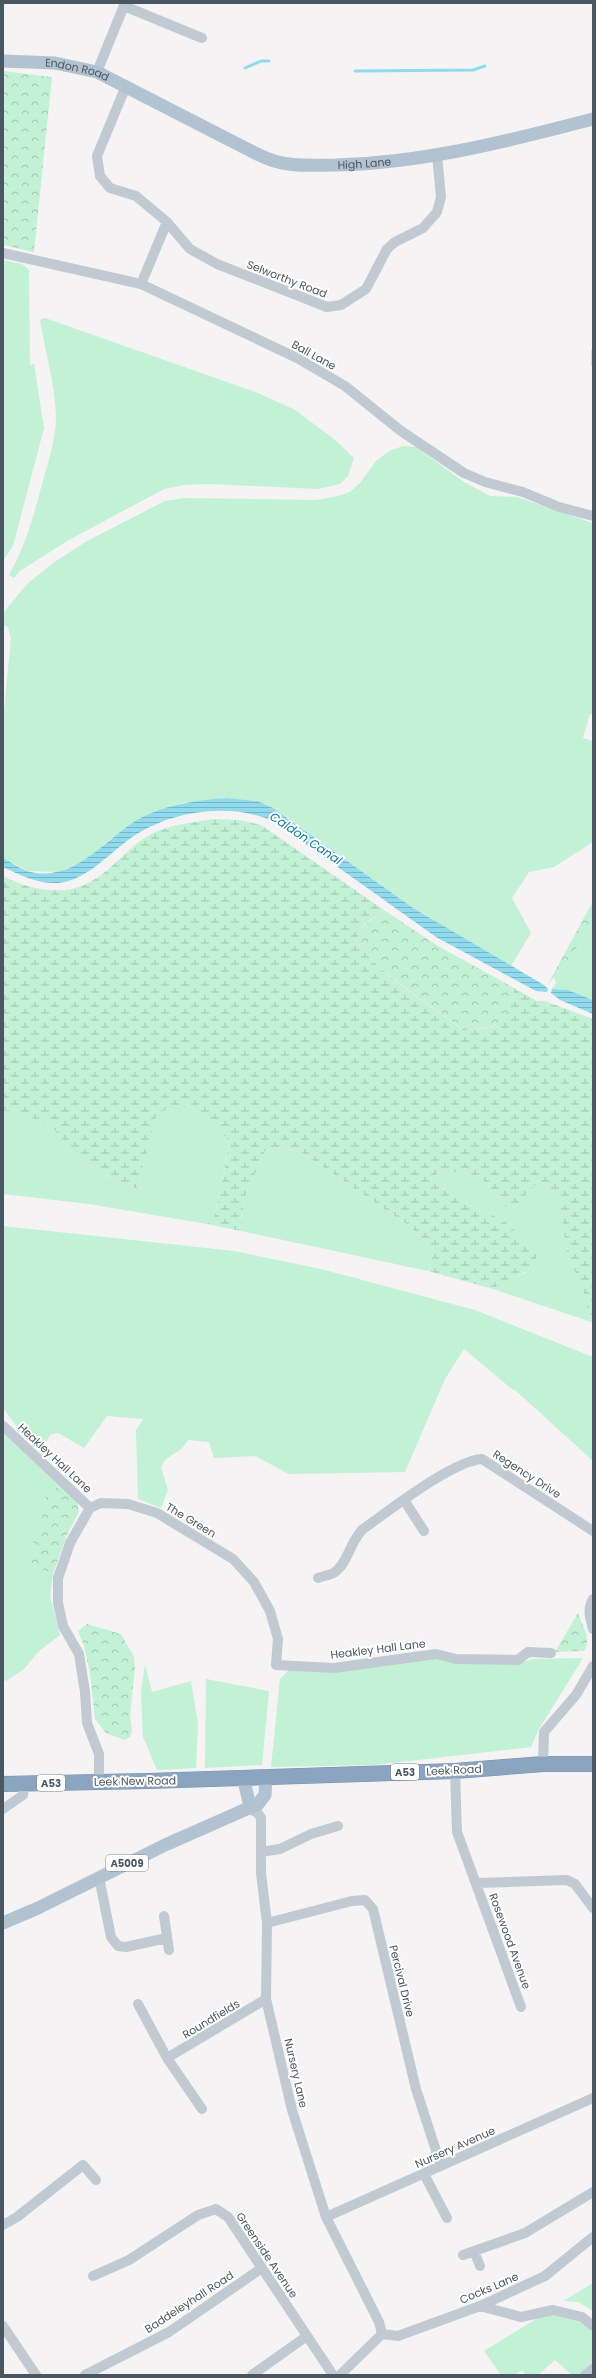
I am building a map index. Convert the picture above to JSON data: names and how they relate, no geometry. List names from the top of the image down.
{
  "streets": {
    "highway": ["Leek Road", "A53", "Leek New Road"],
    "main road": ["Endon Road", "High Lane", "A5009"],
    "street": [
      "Selworthy Road",
      "Ball Lane",
      "Heakley Hall Lane",
      "Regency Drive",
      "The Green",
      "Rosewood Avenue",
      "Percival Drive",
      "Roundfields",
      "Nursery Lane",
      "Nursery Avenue",
      "Greenside Avenue",
      "Cocks Lane",
      "Baddeleyhall Road"
    ]
  },
  "crossings": [
    ["Endon Road", "High Lane"],
    ["Endon Road", "Selworthy Road"],
    ["High Lane", "Selworthy Road"],
    ["Heakley Hall Lane", "The Green"],
    ["Leek Road", "Leek New Road"],
    ["Leek Road", "A5009"],
    ["Leek Road", "Rosewood Avenue"],
    ["Leek New Road", "A5009"],
    ["A5009", "Nursery Lane"],
    ["Percival Drive", "Nursery Lane"],
    ["Percival Drive", "Nursery Avenue"],
    ["Roundfields", "Nursery Lane"],
    ["Nursery Lane", "Nursery Avenue"],
    ["Nursery Lane", "Cocks Lane"],
    ["Greenside Avenue", "Baddeleyhall Road"]
  ],
  "water": ["Caldon Canal"]
}
